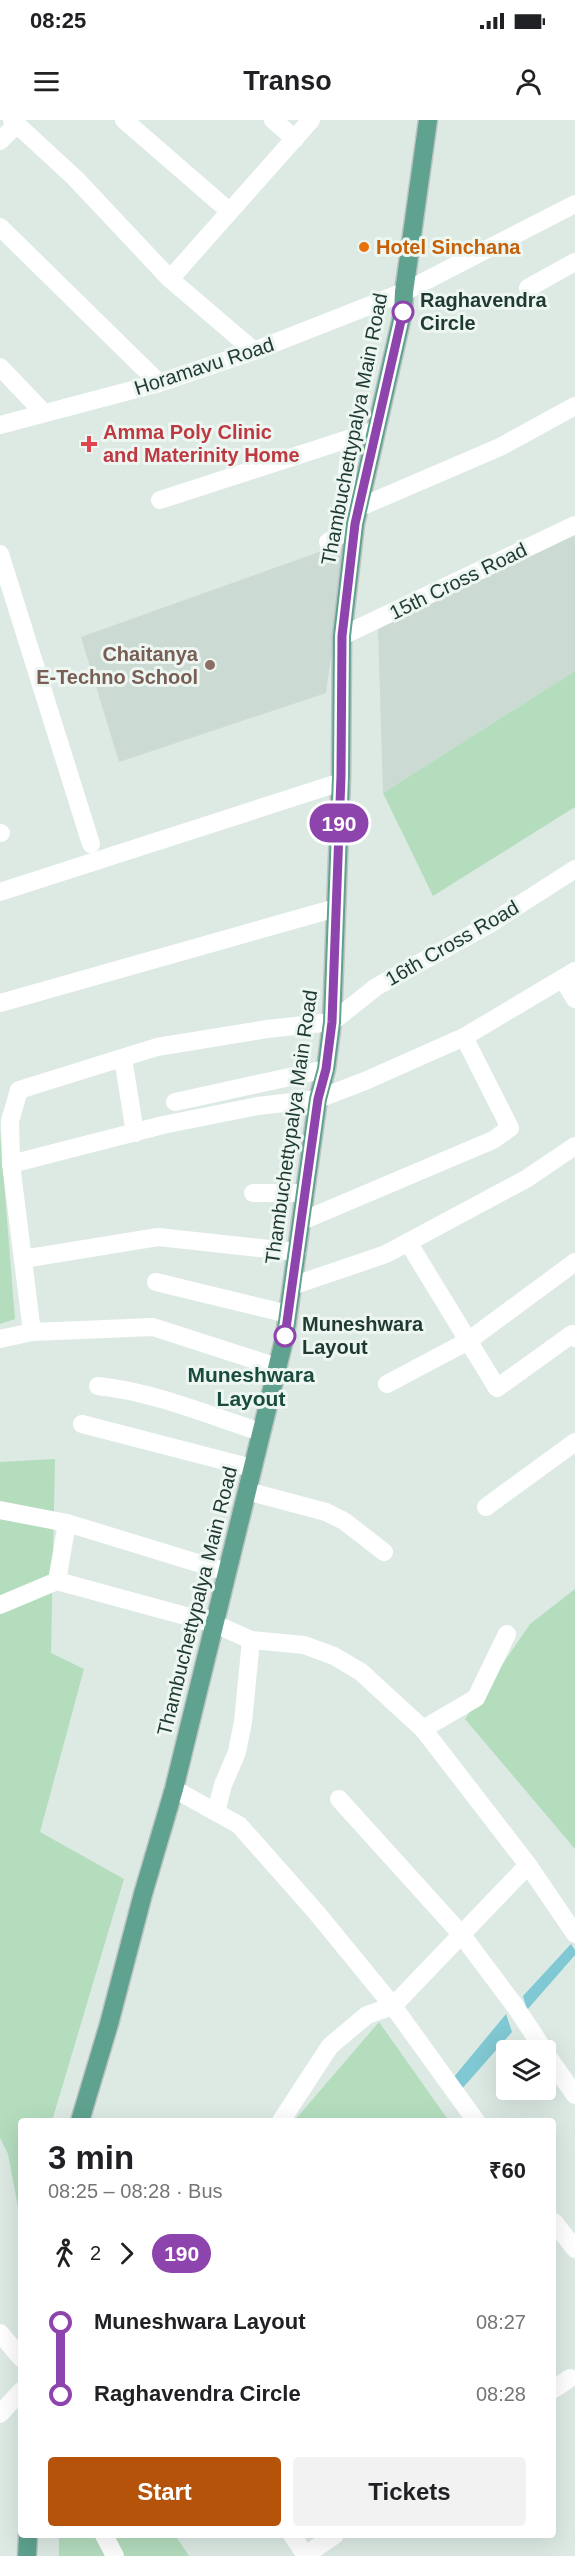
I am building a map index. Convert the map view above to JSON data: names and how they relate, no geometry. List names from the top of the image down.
{
  "streets": {
    "main road": ["Thambuchettypalya Main Road"],
    "street": ["Horamavu Road", "15th Cross Road", "16th Cross Road"]
  },
  "crossings": [
    ["Horamavu Road", "Thambuchettypalya Main Road"],
    ["Thambuchettypalya Main Road", "15th Cross Road"],
    ["Thambuchettypalya Main Road", "16th Cross Road"]
  ],
  "districts": ["Muneshwara Layout"],
  "places": {
    "other": [
      "Hotel Sinchana",
      "Raghavendra Circle",
      "Chaitanya E-Techno School",
      "Muneshwara Layout"
    ],
    "health": ["Amma Poly Clinic and Materinity Home"]
  },
  "lines": ["bus line 190"],
  "page": {
    "status": "08:25",
    "header": "Transo",
    "on_map": "190",
    "heading": ["3 min", "08:25 – 08:28 · Bus", "₹60"],
    "legs": ["2", "190"],
    "list": [
      {
        "name": "Muneshwara Layout",
        "value": "08:27"
      },
      {
        "name": "Raghavendra Circle",
        "value": "08:28"
      }
    ],
    "buttons": ["Start", "Tickets"]
  }
}
